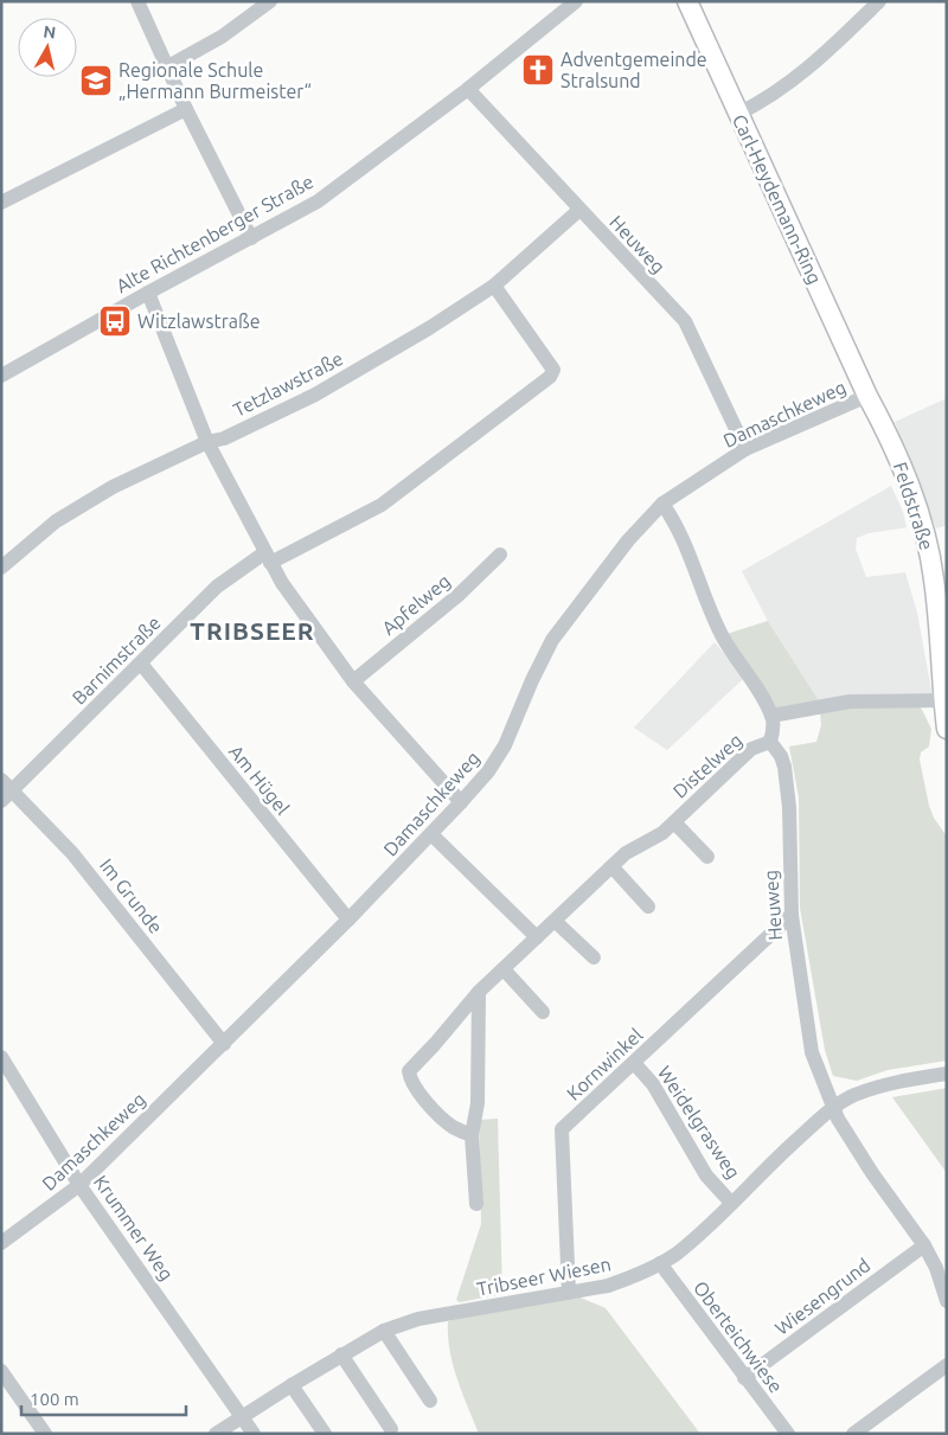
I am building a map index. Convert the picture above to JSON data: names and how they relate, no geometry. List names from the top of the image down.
{
  "streets": {
    "main road": ["Carl-Heydemann-Ring", "Feldstraße"],
    "street": [
      "Alte Richtenberger Straße",
      "Heuweg",
      "Tetzlawstraße",
      "Damaschkeweg",
      "Apfelweg",
      "Barnimstraße",
      "Distelweg",
      "Am Hügel",
      "Im Grunde",
      "Kornwinkel",
      "Weidelgrasweg",
      "Krummer Weg",
      "Tribseer Wiesen",
      "Wiesengrund",
      "Oberteichwiese"
    ]
  },
  "crossings": [
    ["Carl-Heydemann-Ring", "Damaschkeweg"],
    ["Carl-Heydemann-Ring", "Feldstraße"],
    ["Alte Richtenberger Straße", "Heuweg"],
    ["Heuweg", "Tetzlawstraße"],
    ["Heuweg", "Damaschkeweg"],
    ["Heuweg", "Distelweg"],
    ["Heuweg", "Kornwinkel"],
    ["Heuweg", "Tribseer Wiesen"],
    ["Heuweg", "Wiesengrund"],
    ["Tetzlawstraße", "Barnimstraße"],
    ["Damaschkeweg", "Feldstraße"],
    ["Damaschkeweg", "Am Hügel"],
    ["Damaschkeweg", "Im Grunde"],
    ["Damaschkeweg", "Krummer Weg"],
    ["Barnimstraße", "Am Hügel"],
    ["Barnimstraße", "Im Grunde"],
    ["Kornwinkel", "Weidelgrasweg"],
    ["Kornwinkel", "Tribseer Wiesen"],
    ["Weidelgrasweg", "Tribseer Wiesen"],
    ["Krummer Weg", "Tribseer Wiesen"],
    ["Tribseer Wiesen", "Oberteichwiese"],
    ["Wiesengrund", "Oberteichwiese"]
  ],
  "districts": ["TRIBSEER"],
  "places": {
    "church": ["Adventgemeinde Stralsund"],
    "school or university": ["Regionale Schule „Hermann Burmeister“"],
    "bus stop": ["Witzlawstraße"]
  },
  "scale_bar": "100 m",
  "north": "top"
}
